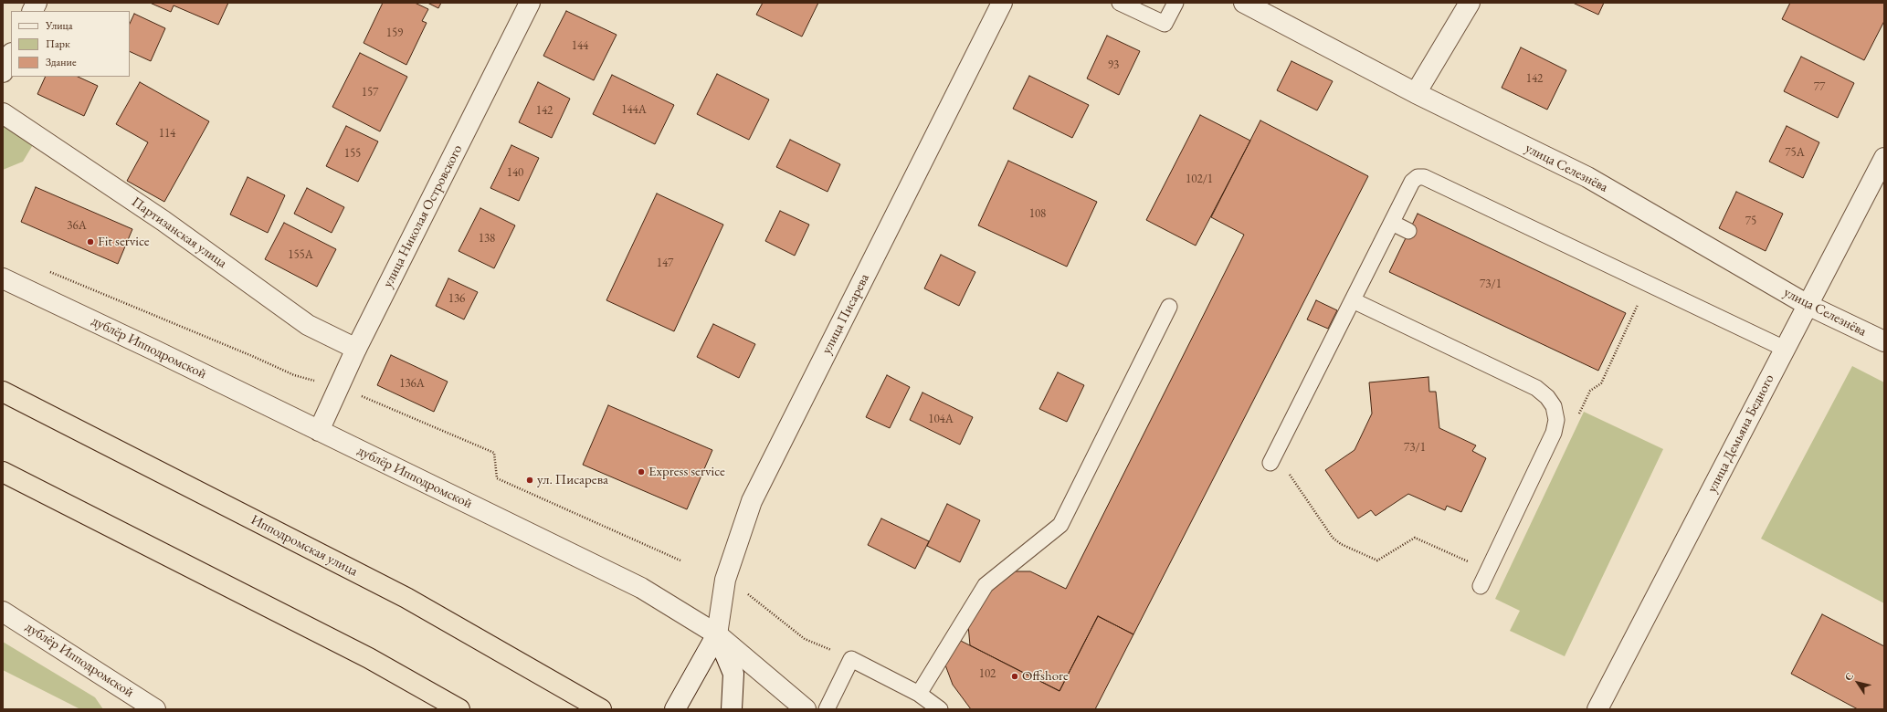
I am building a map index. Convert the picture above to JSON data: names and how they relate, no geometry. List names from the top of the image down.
{
  "streets": {
    "highway": ["Ипподромская улица"],
    "street": [
      "улица Селезнёва",
      "улица Николая Островского",
      "Партизанская улица",
      "улица Писарева",
      "дублёр Ипподромской",
      "улица Демьяна Бедного"
    ]
  },
  "crossings": [
    ["улица Селезнёва", "улица Демьяна Бедного"],
    ["улица Николая Островского", "Партизанская улица"],
    ["улица Николая Островского", "дублёр Ипподромской"],
    ["улица Писарева", "дублёр Ипподромской"]
  ],
  "places": [
    "Fit service",
    "Express service",
    "ул. Писарева",
    "Offshore"
  ],
  "house_numbers": [
    "159",
    "144",
    "93",
    "142",
    "77",
    "157",
    "144А",
    "142",
    "114",
    "75А",
    "155",
    "140",
    "102/1",
    "108",
    "75",
    "36А",
    "138",
    "155А",
    "147",
    "73/1",
    "136",
    "136А",
    "104А",
    "73/1",
    "102"
  ],
  "legend": ["Улица", "Парк", "Здание"],
  "north": "top left"
}
